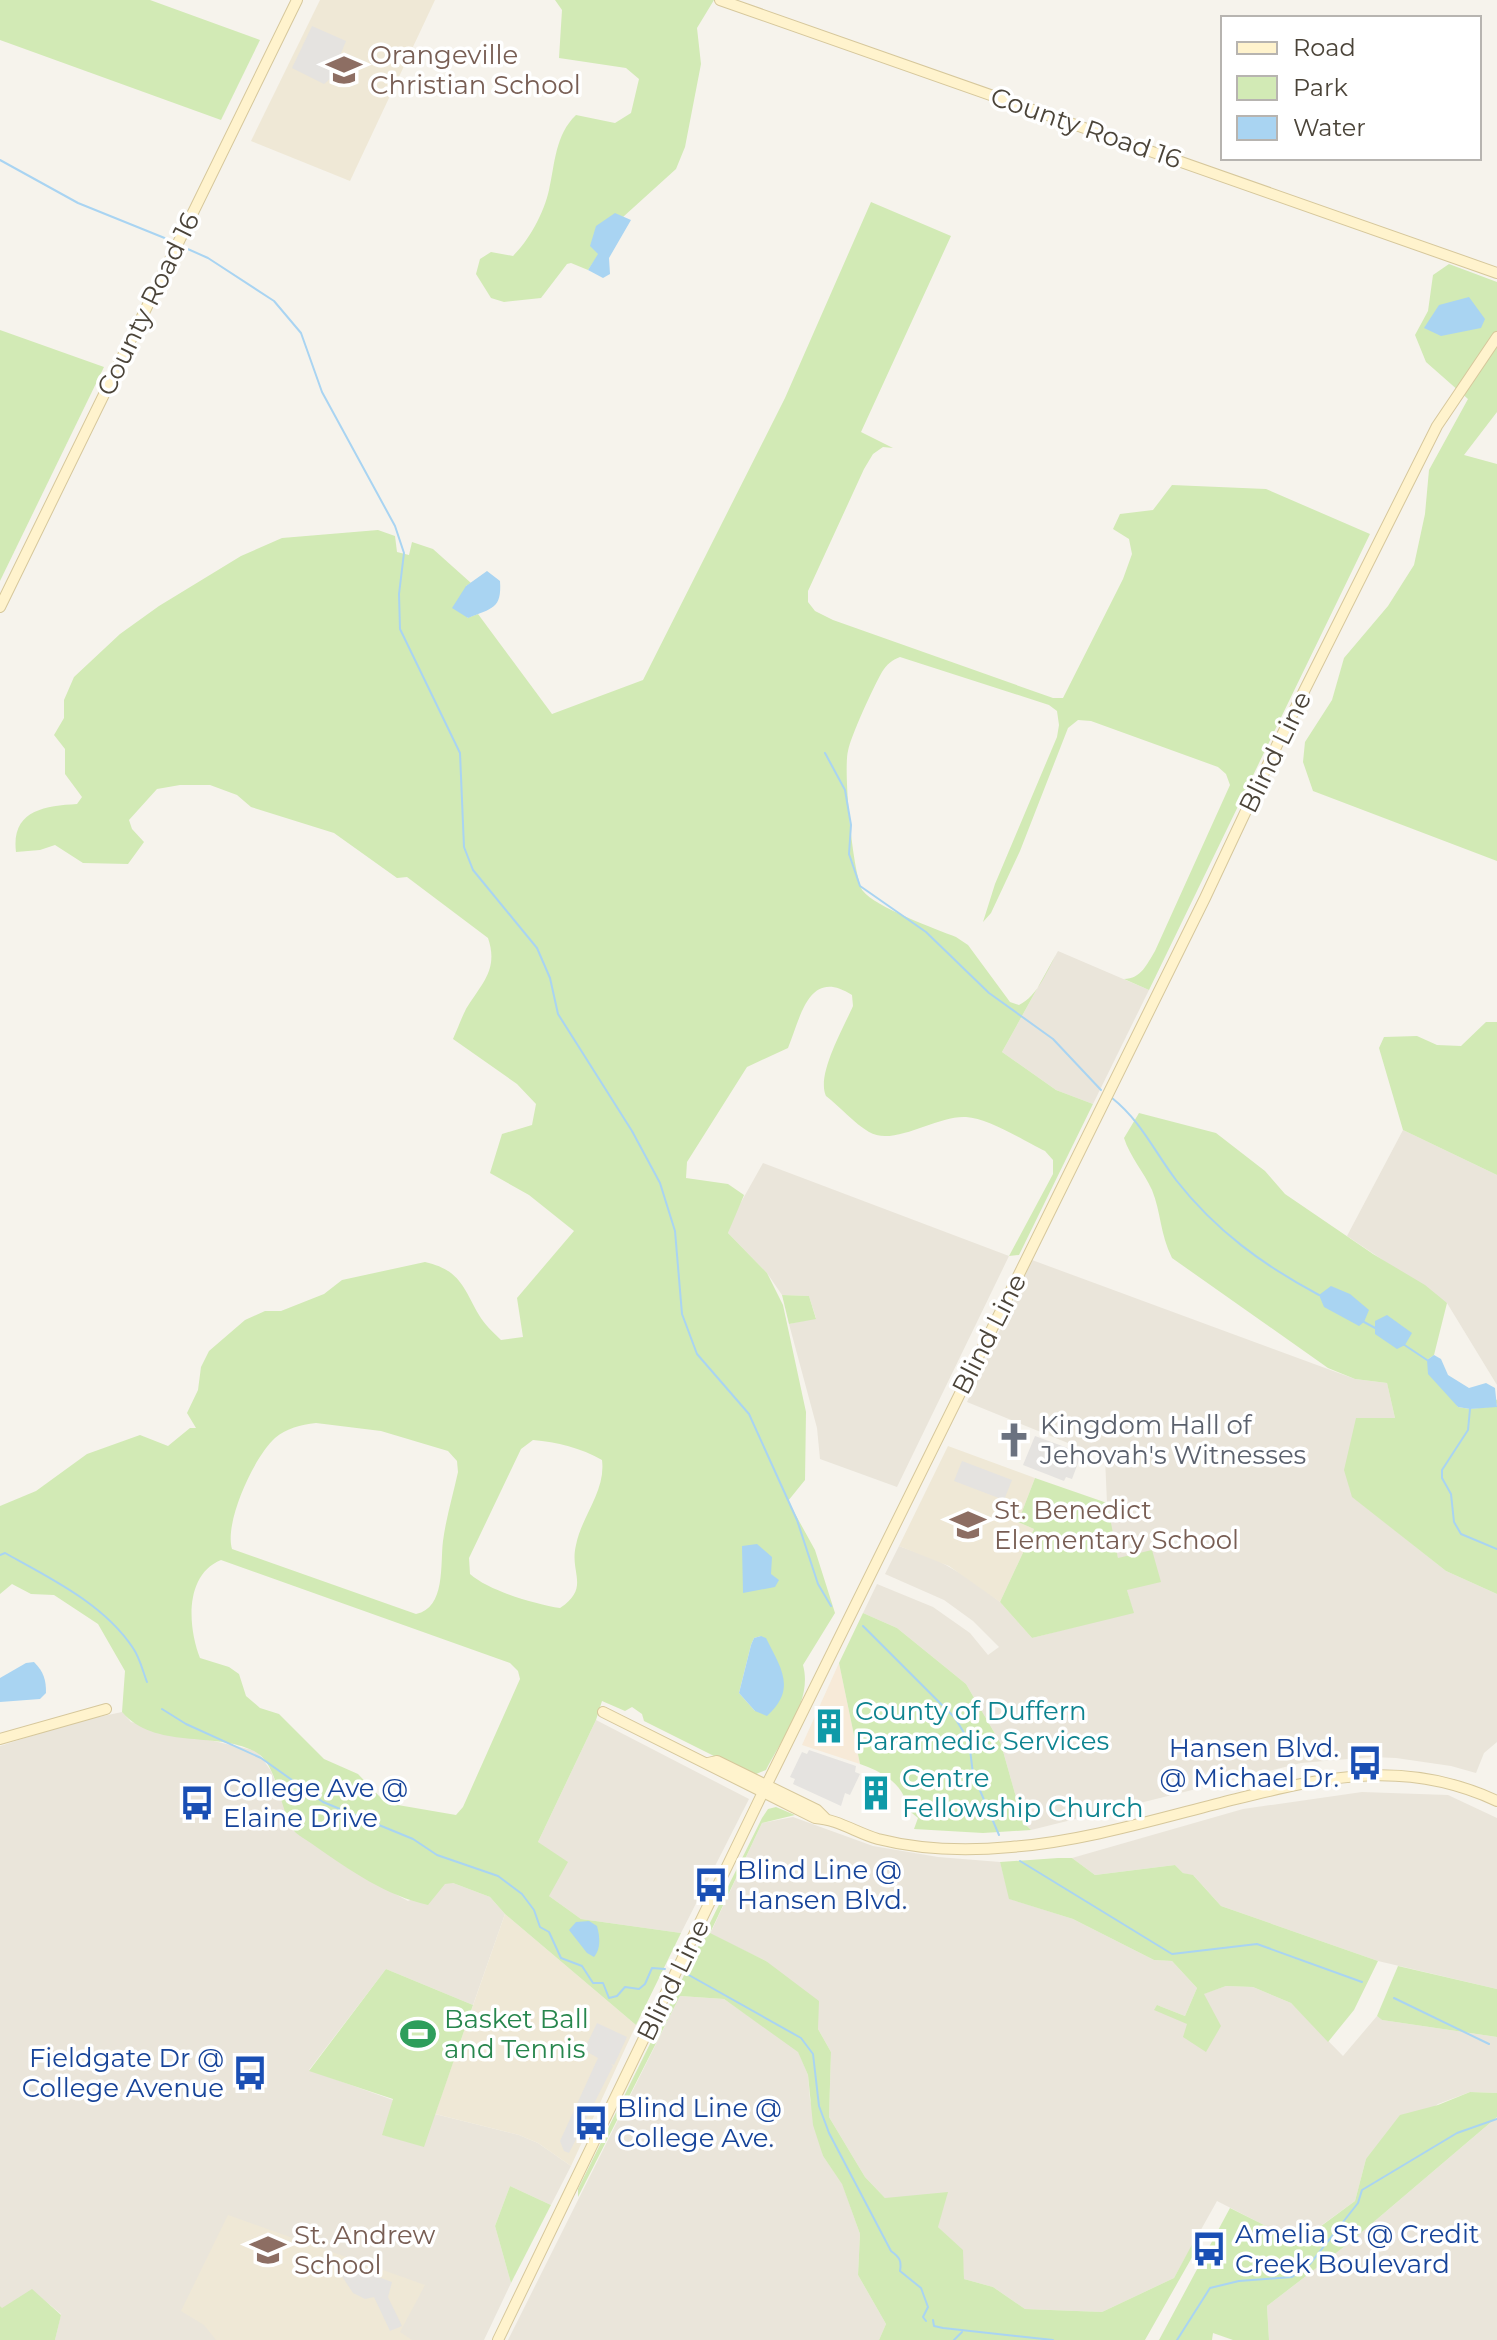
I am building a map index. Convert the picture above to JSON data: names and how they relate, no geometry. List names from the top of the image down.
{
  "streets": {
    "street": ["County Road 16", "Blind Line"]
  },
  "places": {
    "school or university": ["Orangeville Christian School", "St. Benedict Elementary School", "St. Andrew School"],
    "church": ["Kingdom Hall of Jehovah's Witnesses"],
    "building": ["County of Duffern Paramedic Services", "Centre Fellowship Church"],
    "bus stop": [
      "Hansen Blvd. @ Michael Dr.",
      "College Ave @ Elaine Drive",
      "Blind Line @ Hansen Blvd.",
      "Fieldgate Dr @ College Avenue",
      "Blind Line @ College Ave.",
      "Amelia St @ Credit Creek Boulevard"
    ],
    "sports": ["Basket Ball and Tennis"]
  },
  "legend": ["Road", "Park", "Water"]
}
